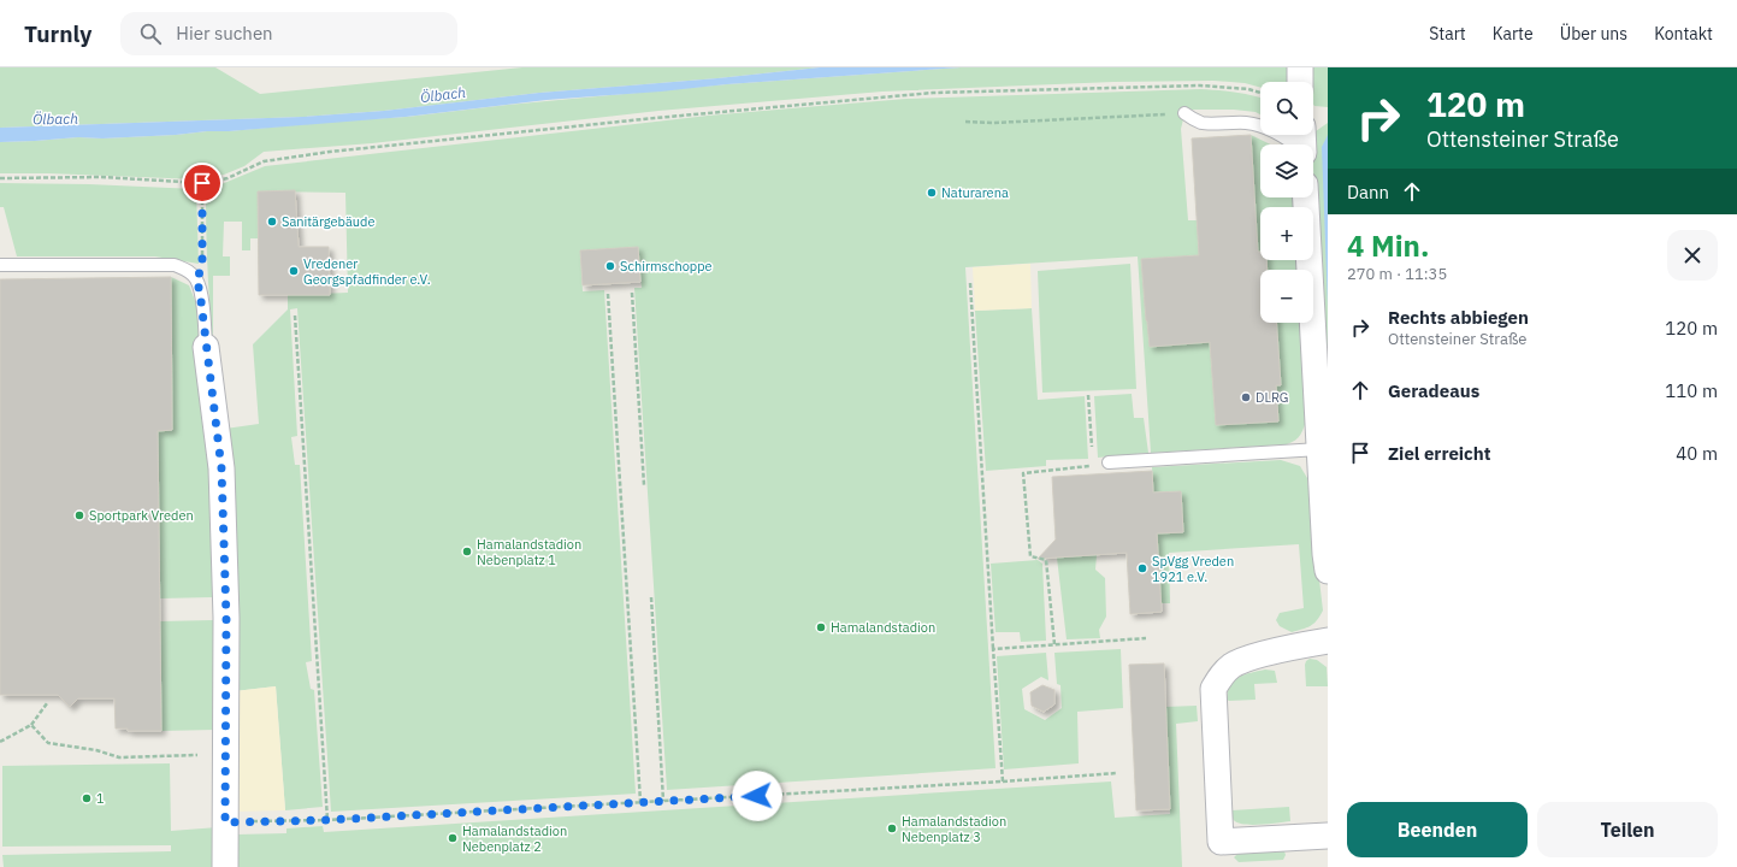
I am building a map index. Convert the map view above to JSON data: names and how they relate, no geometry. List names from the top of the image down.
{
  "water": ["Ölbach"],
  "places": [
    "Naturarena",
    "Sanitärgebäude",
    "Schirmschoppe",
    "Vredener Georgspfadfinder e.V.",
    "DLRG",
    "Sportpark Vreden",
    "Hamalandstadion Nebenplatz 1",
    "SpVgg Vreden 1921 e.V.",
    "Hamalandstadion",
    "1",
    "Hamalandstadion Nebenplatz 3",
    "Hamalandstadion Nebenplatz 2"
  ],
  "page": {
    "header": "Turnly",
    "search": "Hier suchen",
    "nav": [
      "Start",
      "Karte",
      "Über uns",
      "Kontakt"
    ],
    "turn": ["120 m", "Ottensteiner Straße"],
    "map_buttons": ["+", "−"],
    "then": "Dann",
    "heading": ["4 Min.", "270 m · 11:35"],
    "list": [
      {
        "name": "Rechts abbiegen",
        "note": "Ottensteiner Straße",
        "value": "120 m"
      },
      {
        "name": "Geradeaus",
        "value": "110 m"
      },
      {
        "name": "Ziel erreicht",
        "value": "40 m"
      }
    ],
    "buttons": ["Beenden", "Teilen"]
  }
}
